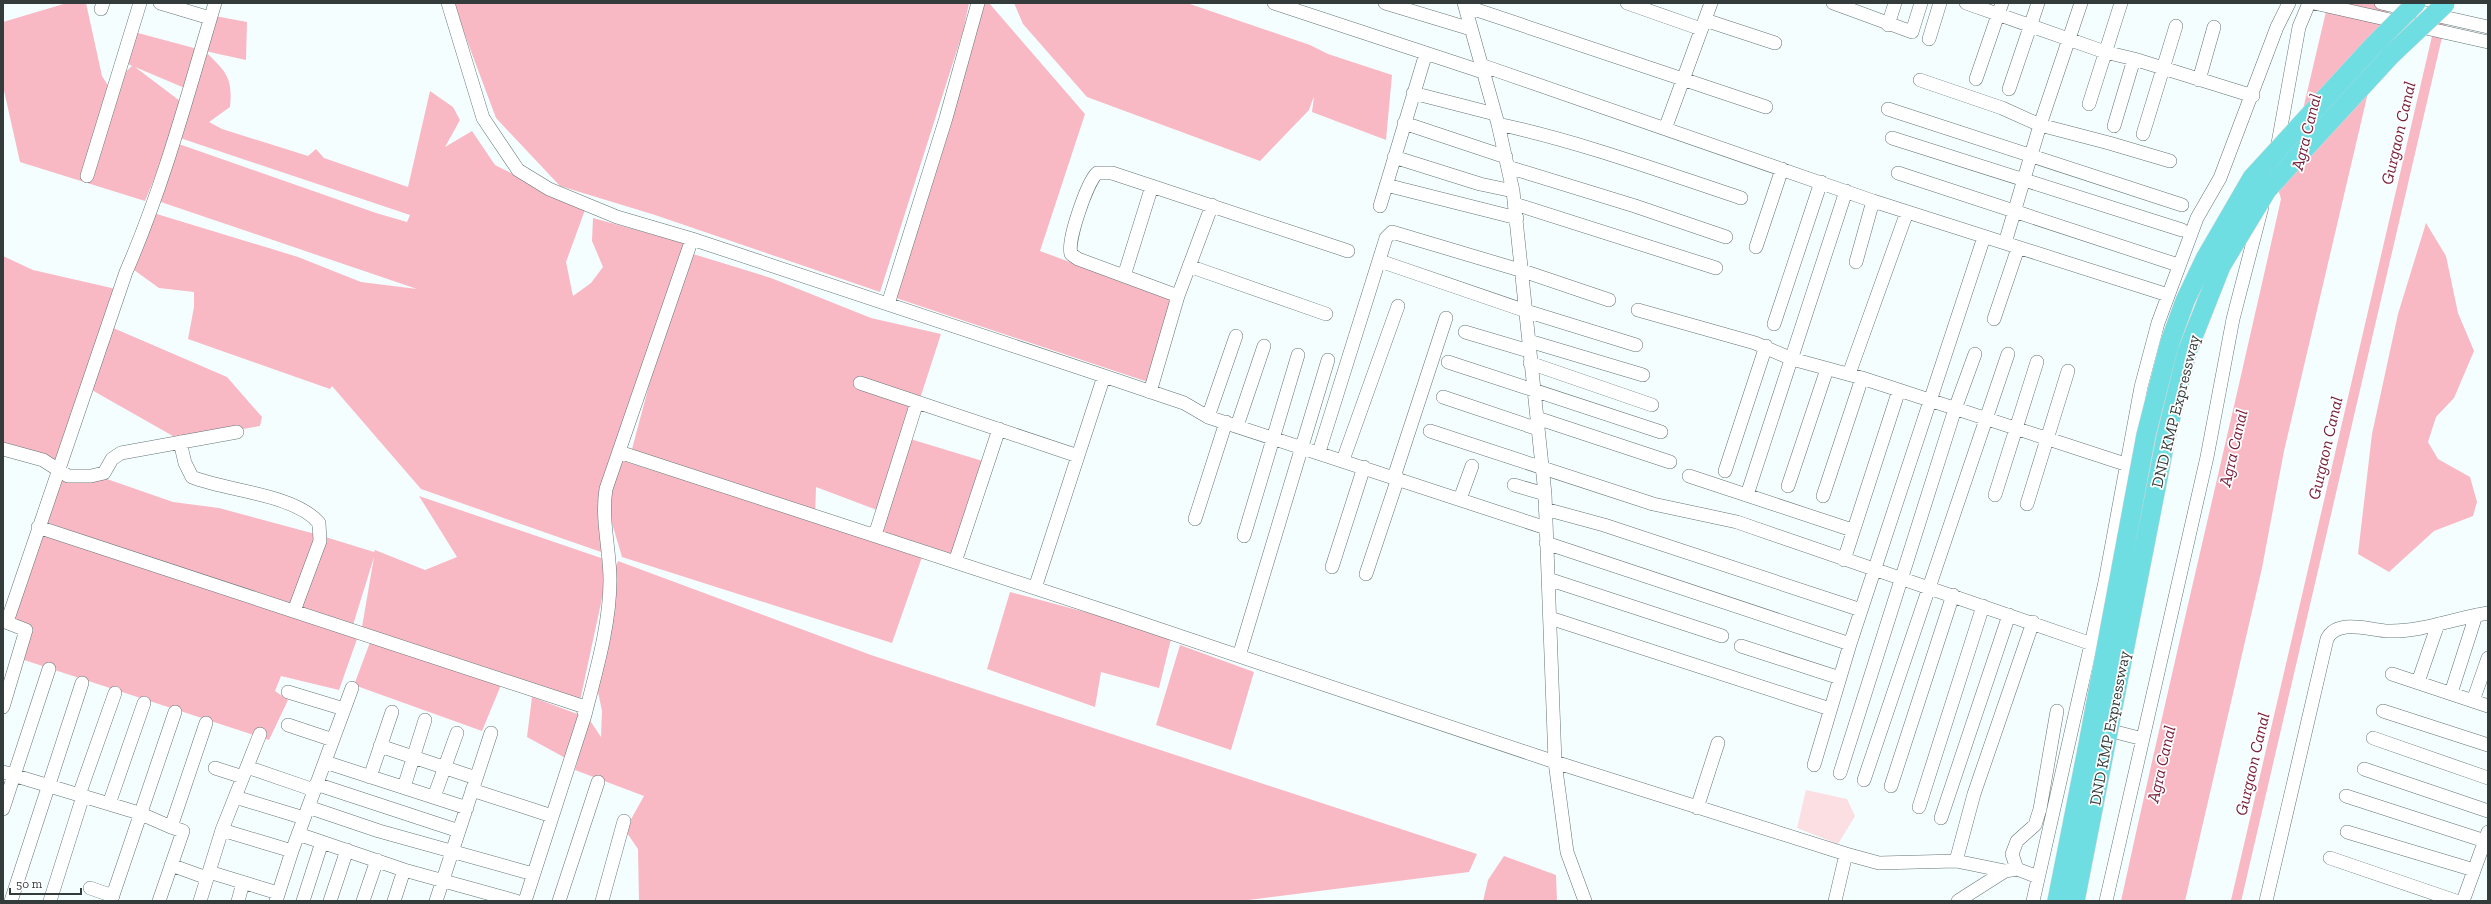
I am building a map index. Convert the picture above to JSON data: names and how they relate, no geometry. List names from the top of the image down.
{
  "streets": {
    "highway": ["DND KMP Expressway"]
  },
  "water": ["Agra Canal", "Gurgaon Canal"],
  "scale_bar": "50 m"
}
